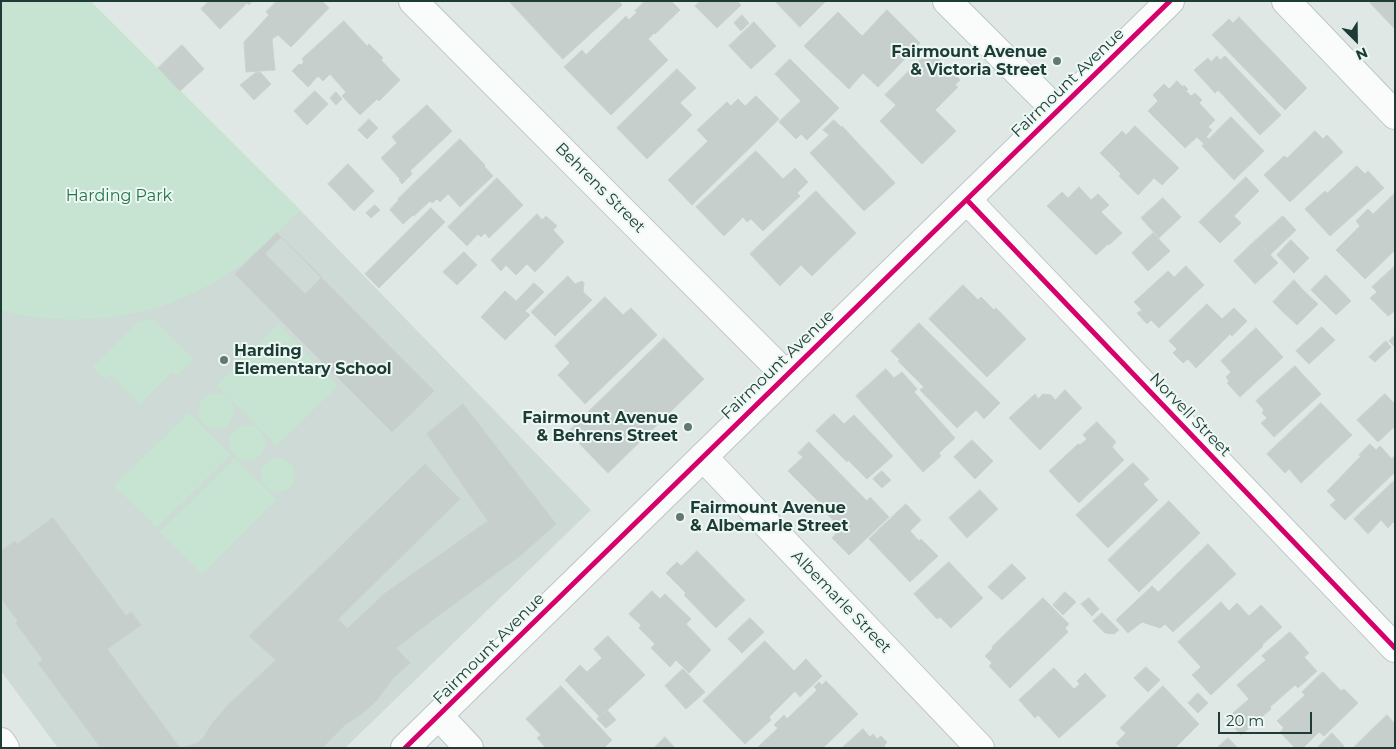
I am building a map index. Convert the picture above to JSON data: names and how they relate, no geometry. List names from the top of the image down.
{
  "streets": {
    "street": [
      "Fairmount Avenue",
      "Behrens Street",
      "Norvell Street",
      "Albemarle Street"
    ]
  },
  "crossings": [
    ["Fairmount Avenue", "Behrens Street"],
    ["Fairmount Avenue", "Norvell Street"],
    ["Fairmount Avenue", "Albemarle Street"]
  ],
  "parks": ["Harding Park"],
  "places": [
    "Fairmount Avenue & Victoria Street",
    "Harding Elementary School",
    "Fairmount Avenue & Behrens Street",
    "Fairmount Avenue & Albemarle Street"
  ],
  "scale_bar": "20 m",
  "north": "bottom right"
}
